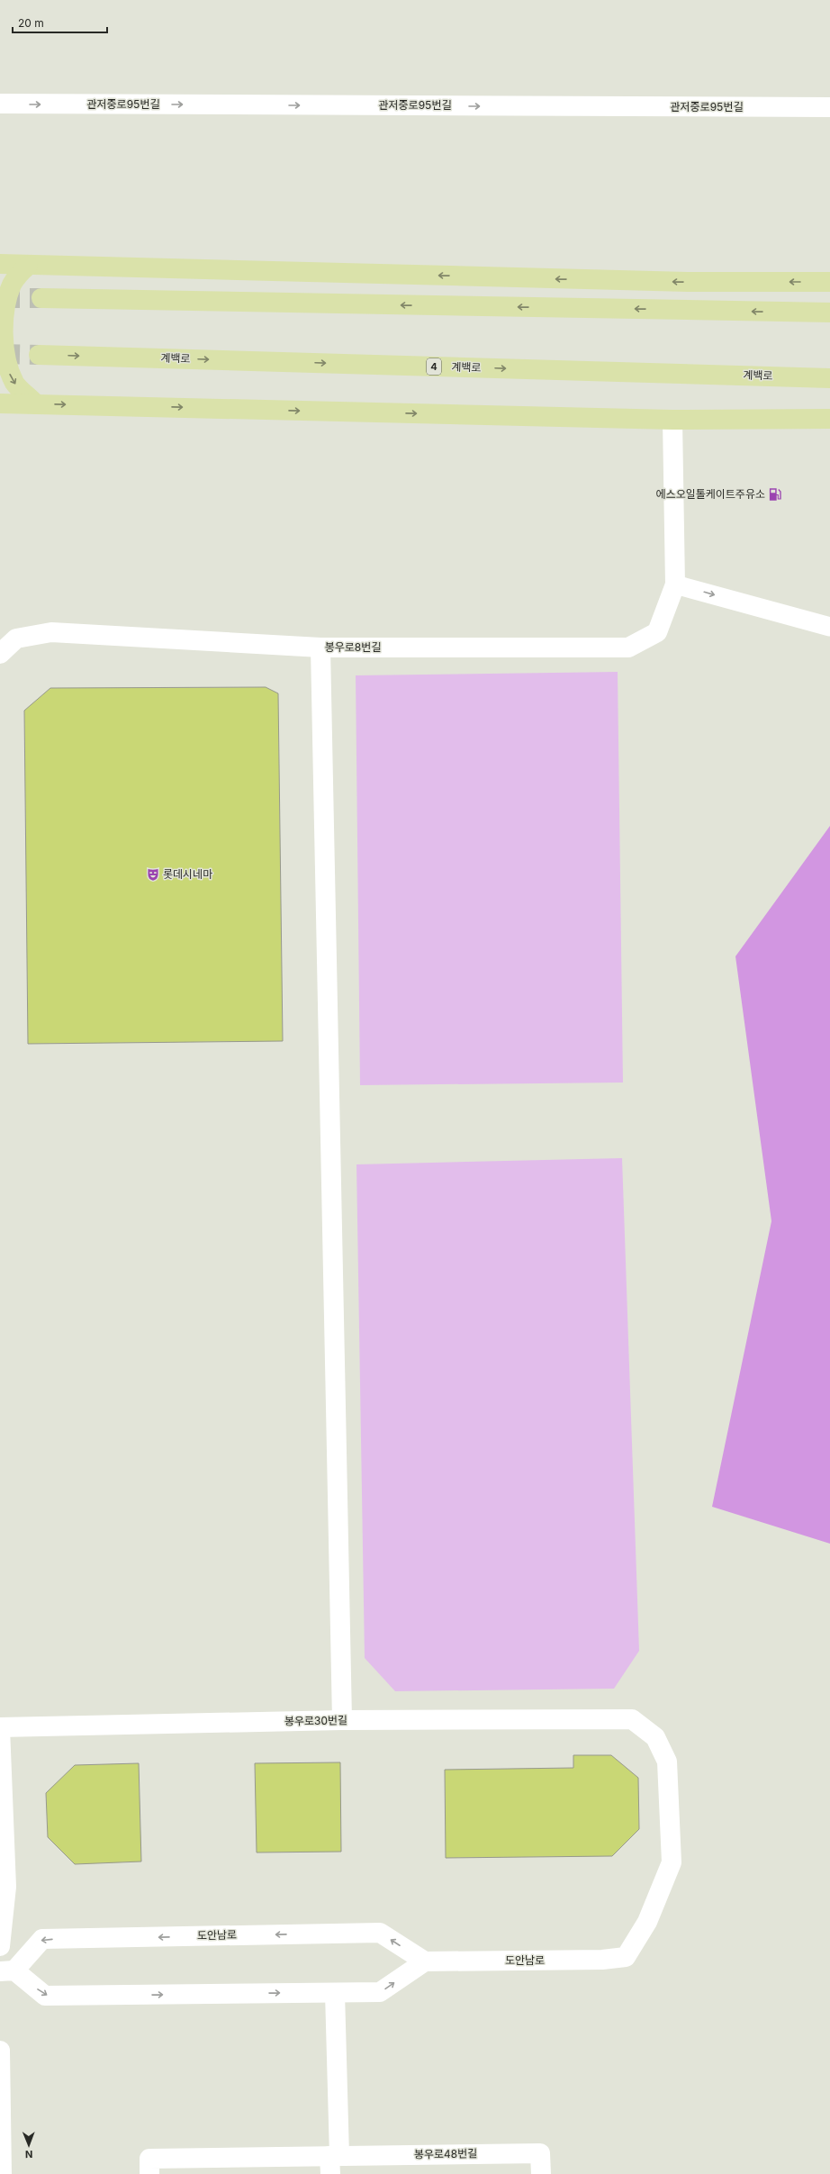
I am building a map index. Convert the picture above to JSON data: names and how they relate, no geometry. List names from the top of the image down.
{
  "streets": {
    "main road": ["계백로", "4"],
    "street": [
      "관저중로95번길",
      "봉우로8번길",
      "봉우로30번길",
      "도안남로",
      "봉우로48번길"
    ]
  },
  "crossings": [
    ["봉우로30번길", "도안남로"]
  ],
  "one_way": ["관저중로95번길"],
  "places": {
    "fuel station": ["에스오일톨케이트주유소"],
    "theatre": ["롯데시네마"]
  },
  "scale_bar": "20 m",
  "north": "bottom"
}
